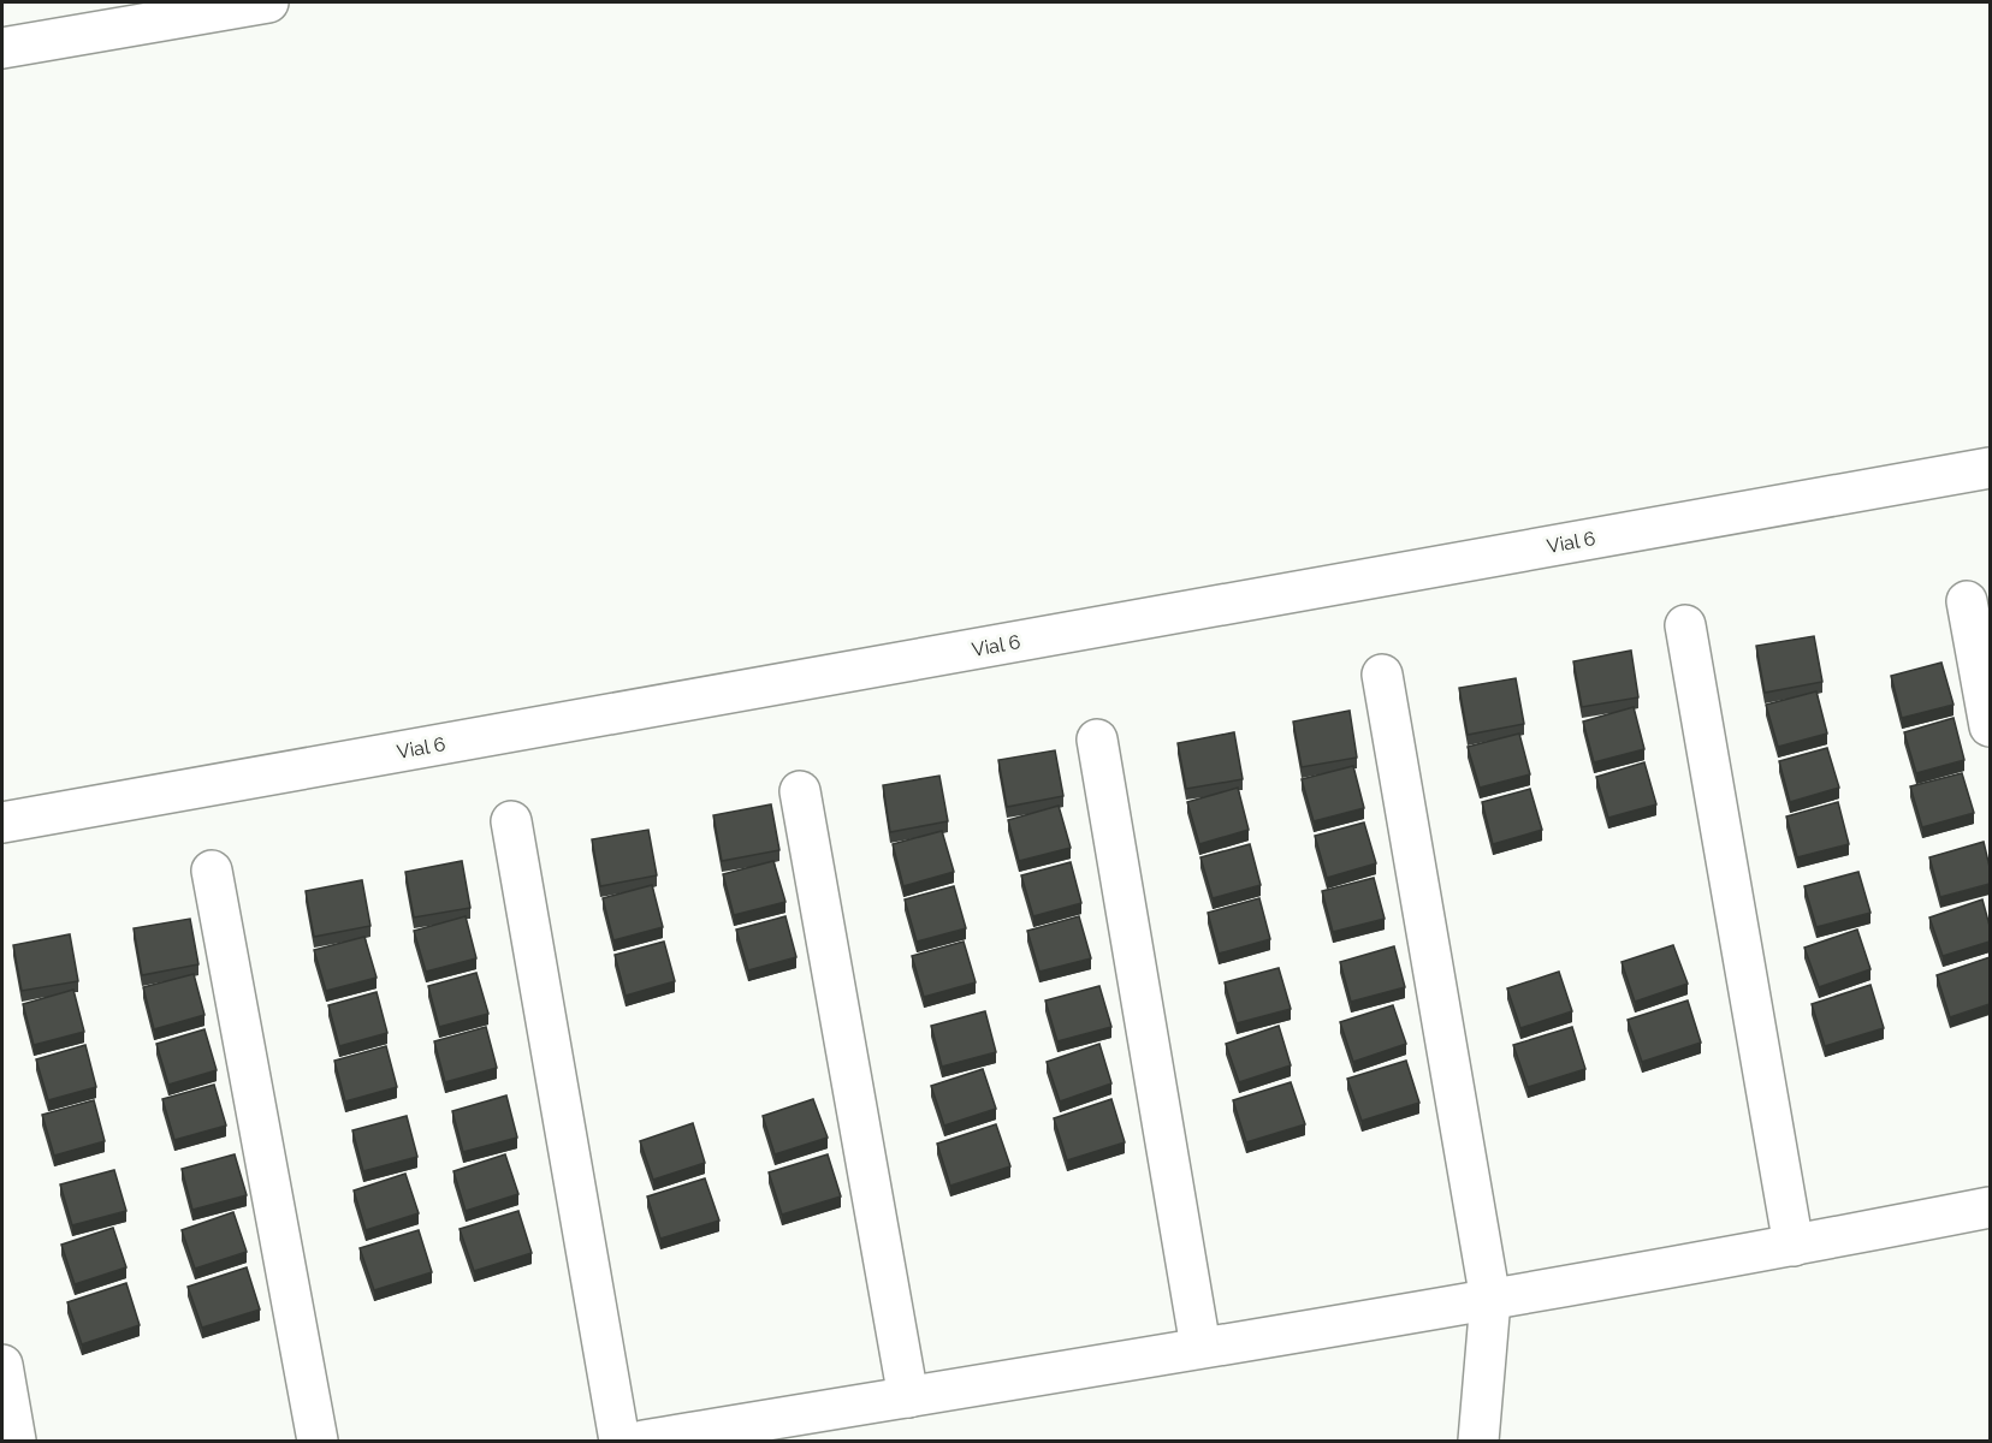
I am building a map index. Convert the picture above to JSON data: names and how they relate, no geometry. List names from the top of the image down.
{
  "streets": {
    "street": ["Vial 6"]
  }
}
